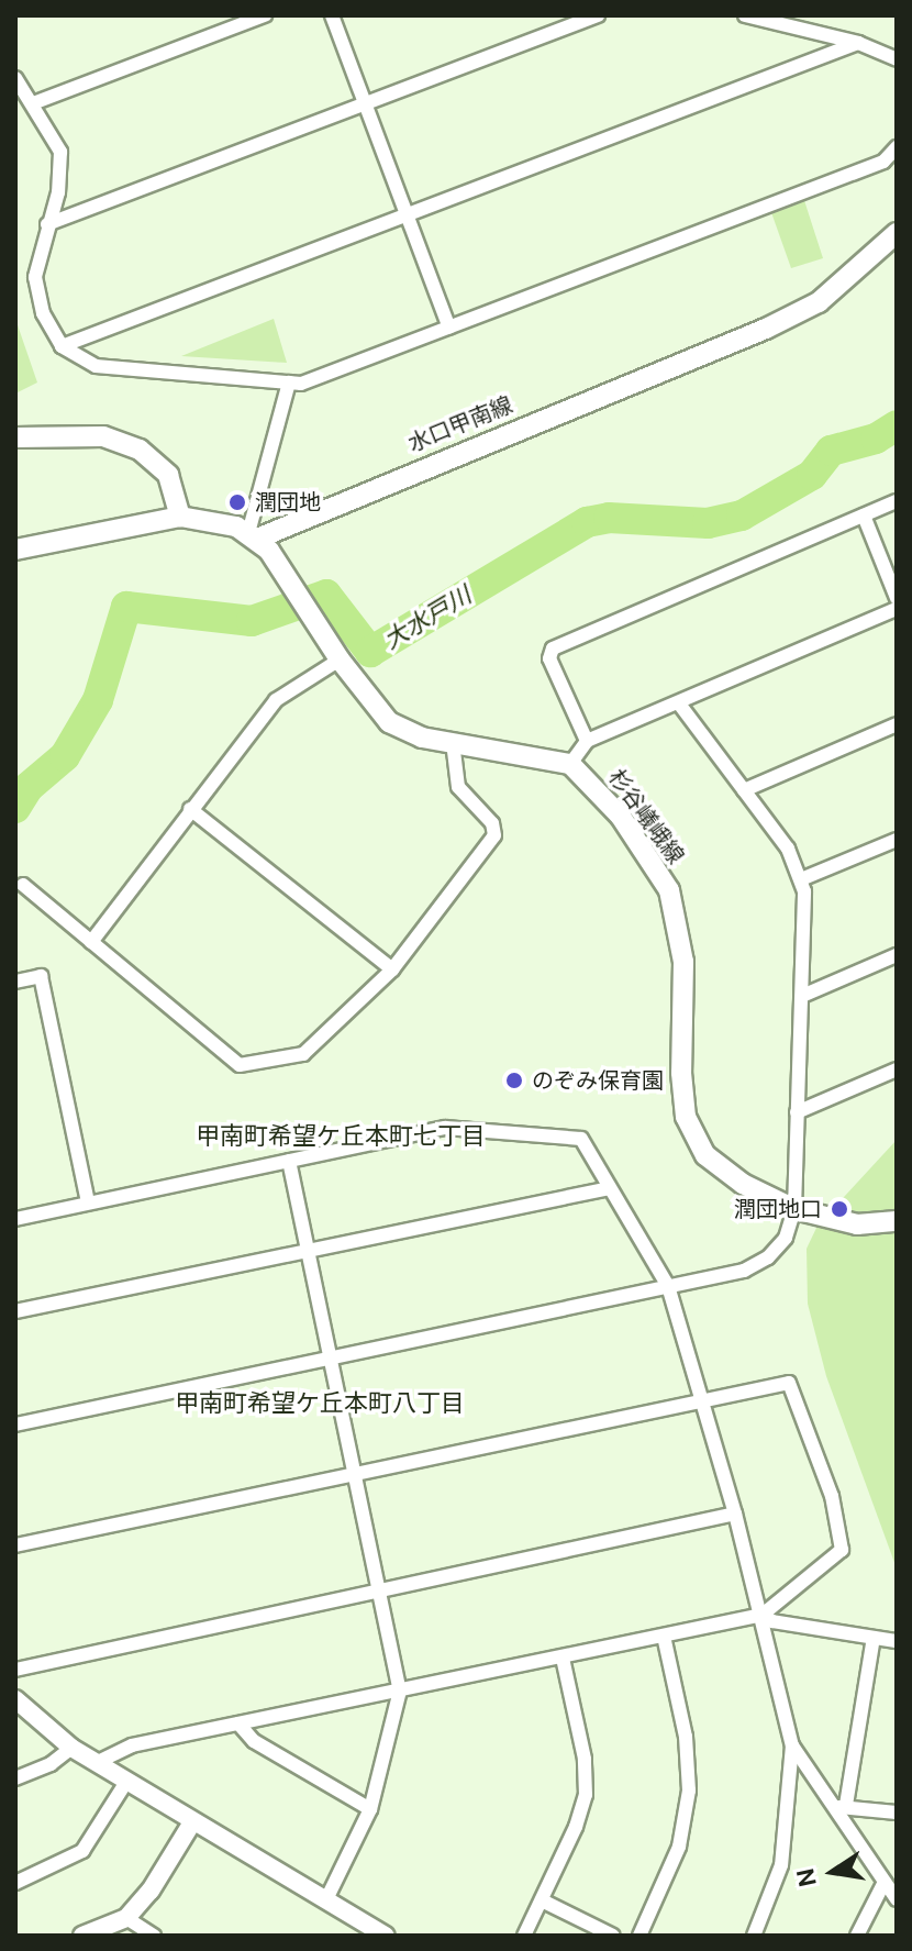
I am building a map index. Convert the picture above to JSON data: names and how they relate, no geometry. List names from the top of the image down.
{
  "streets": {
    "main road": ["水口甲南線", "杉谷嶬峨線"]
  },
  "districts": ["甲南町希望ケ丘本町七丁目", "甲南町希望ケ丘本町八丁目"],
  "water": ["大水戸川"],
  "places": ["潤団地", "のぞみ保育園", "潤団地口"],
  "north": "left"
}
